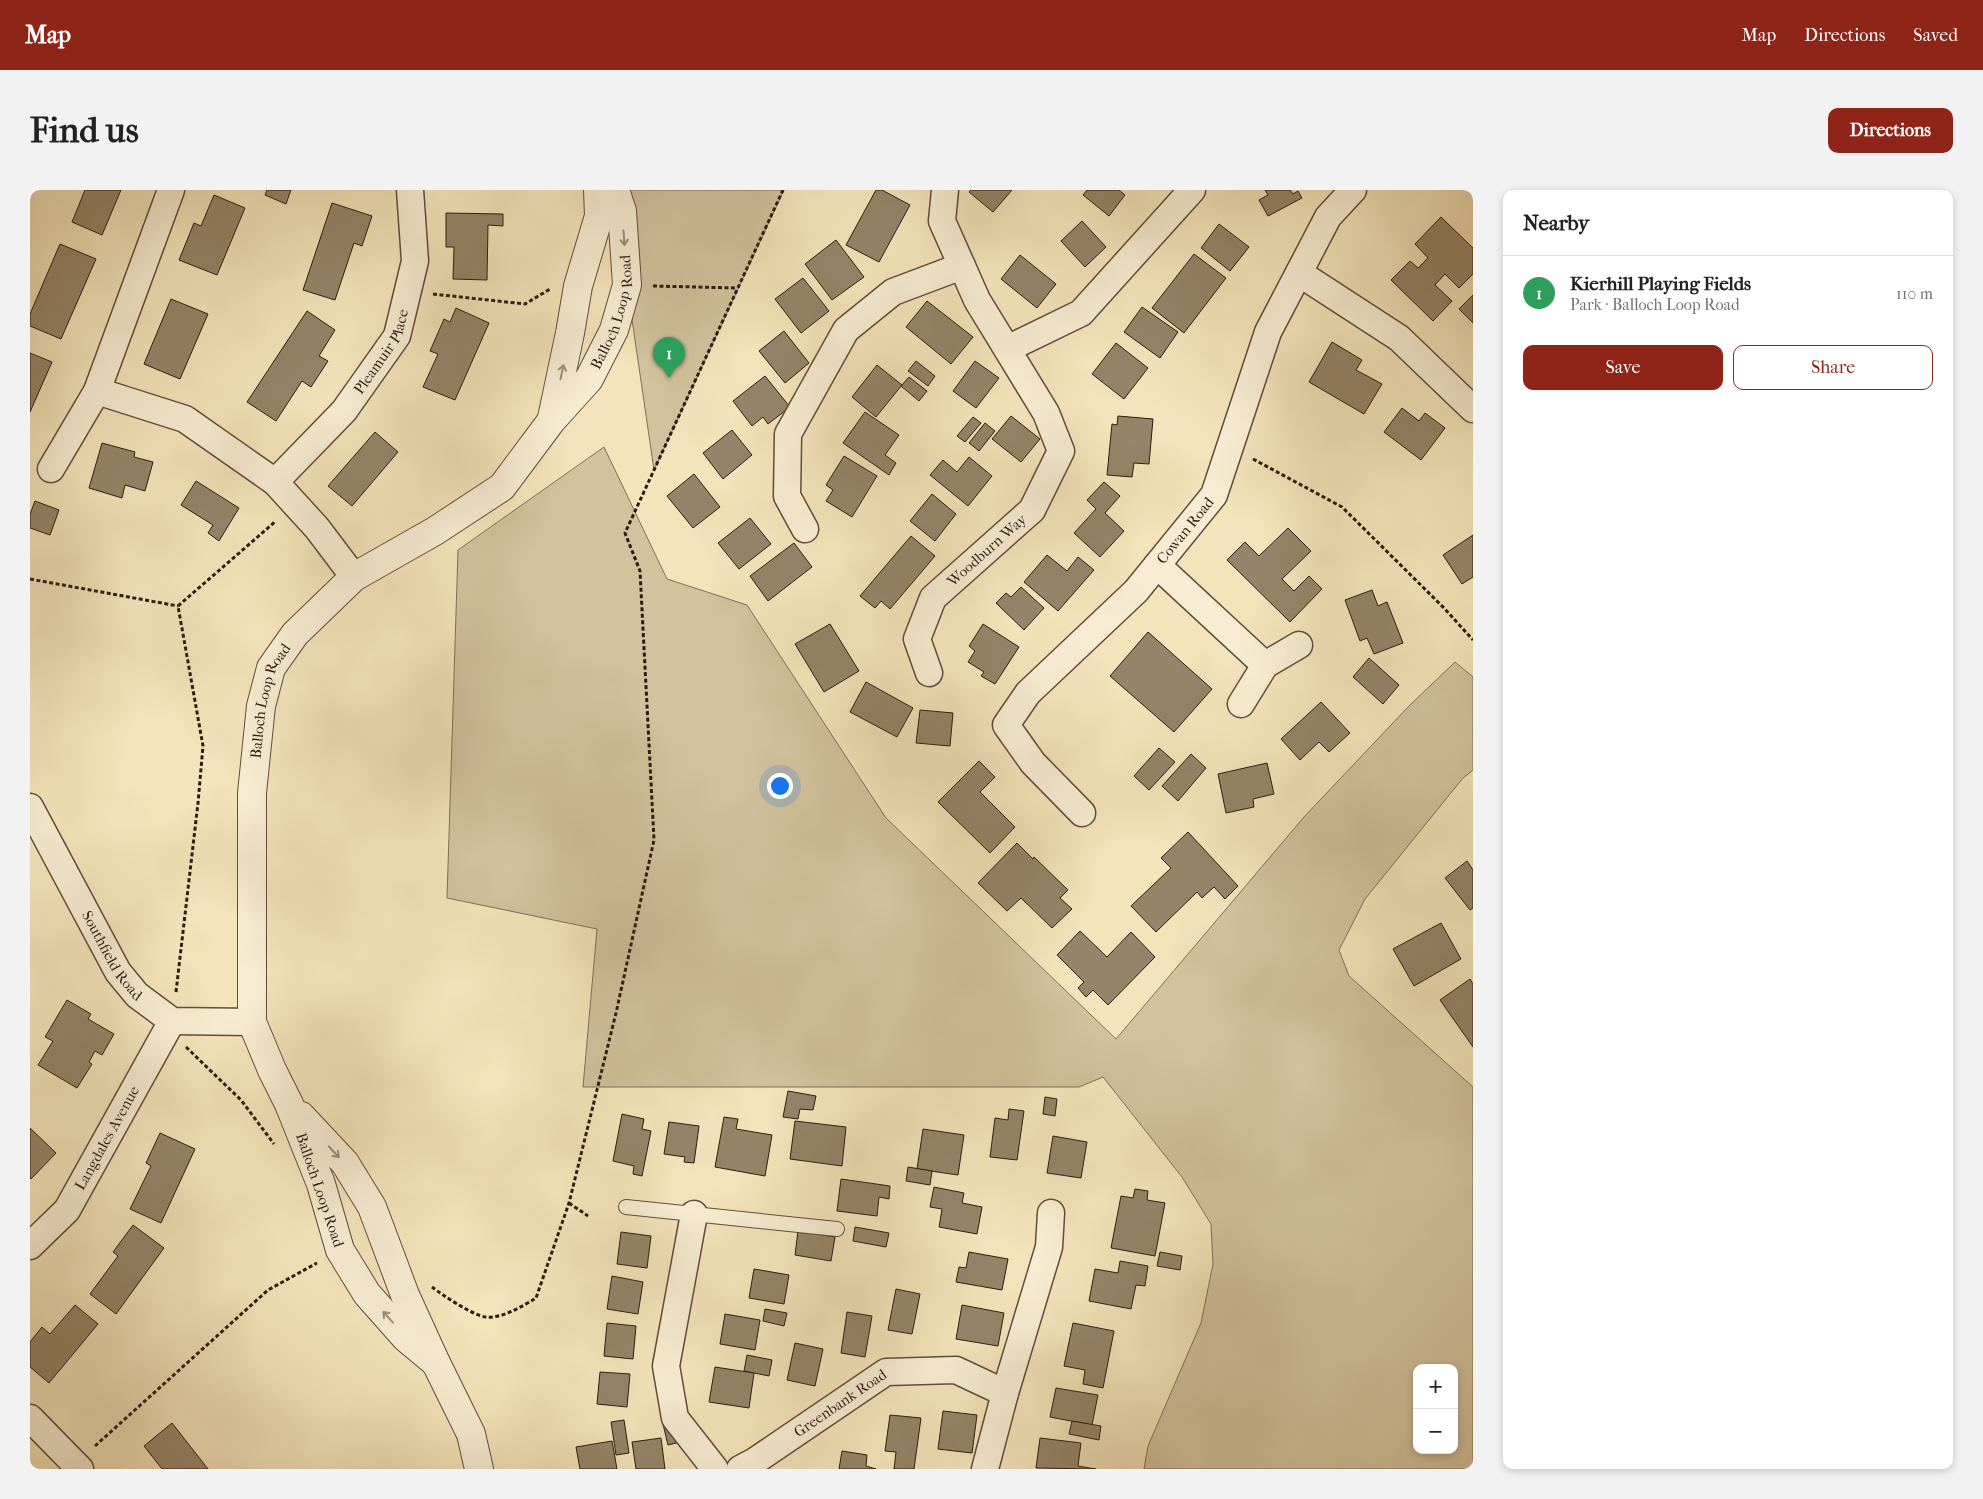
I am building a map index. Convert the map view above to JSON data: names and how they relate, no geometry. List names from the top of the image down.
{
  "streets": {
    "street": [
      "Balloch Loop Road",
      "Pleamuir Place",
      "Cowan Road",
      "Woodburn Way",
      "Southfield Road",
      "Langdales Avenue",
      "Greenbank Road"
    ]
  },
  "crossings": [
    ["Southfield Road", "Langdales Avenue"]
  ],
  "page": {
    "header": "Map",
    "nav": ["Map", "Directions", "Saved"],
    "buttons": [
      "Directions",
      ["Save", "Share"]
    ],
    "title": "Find us",
    "heading": "Nearby",
    "list": [
      {
        "mark": "1",
        "name": "Kierhill Playing Fields",
        "note": "Park · Balloch Loop Road",
        "value": "110 m"
      }
    ],
    "pins": "1",
    "map_buttons": ["+", "−"]
  }
}
